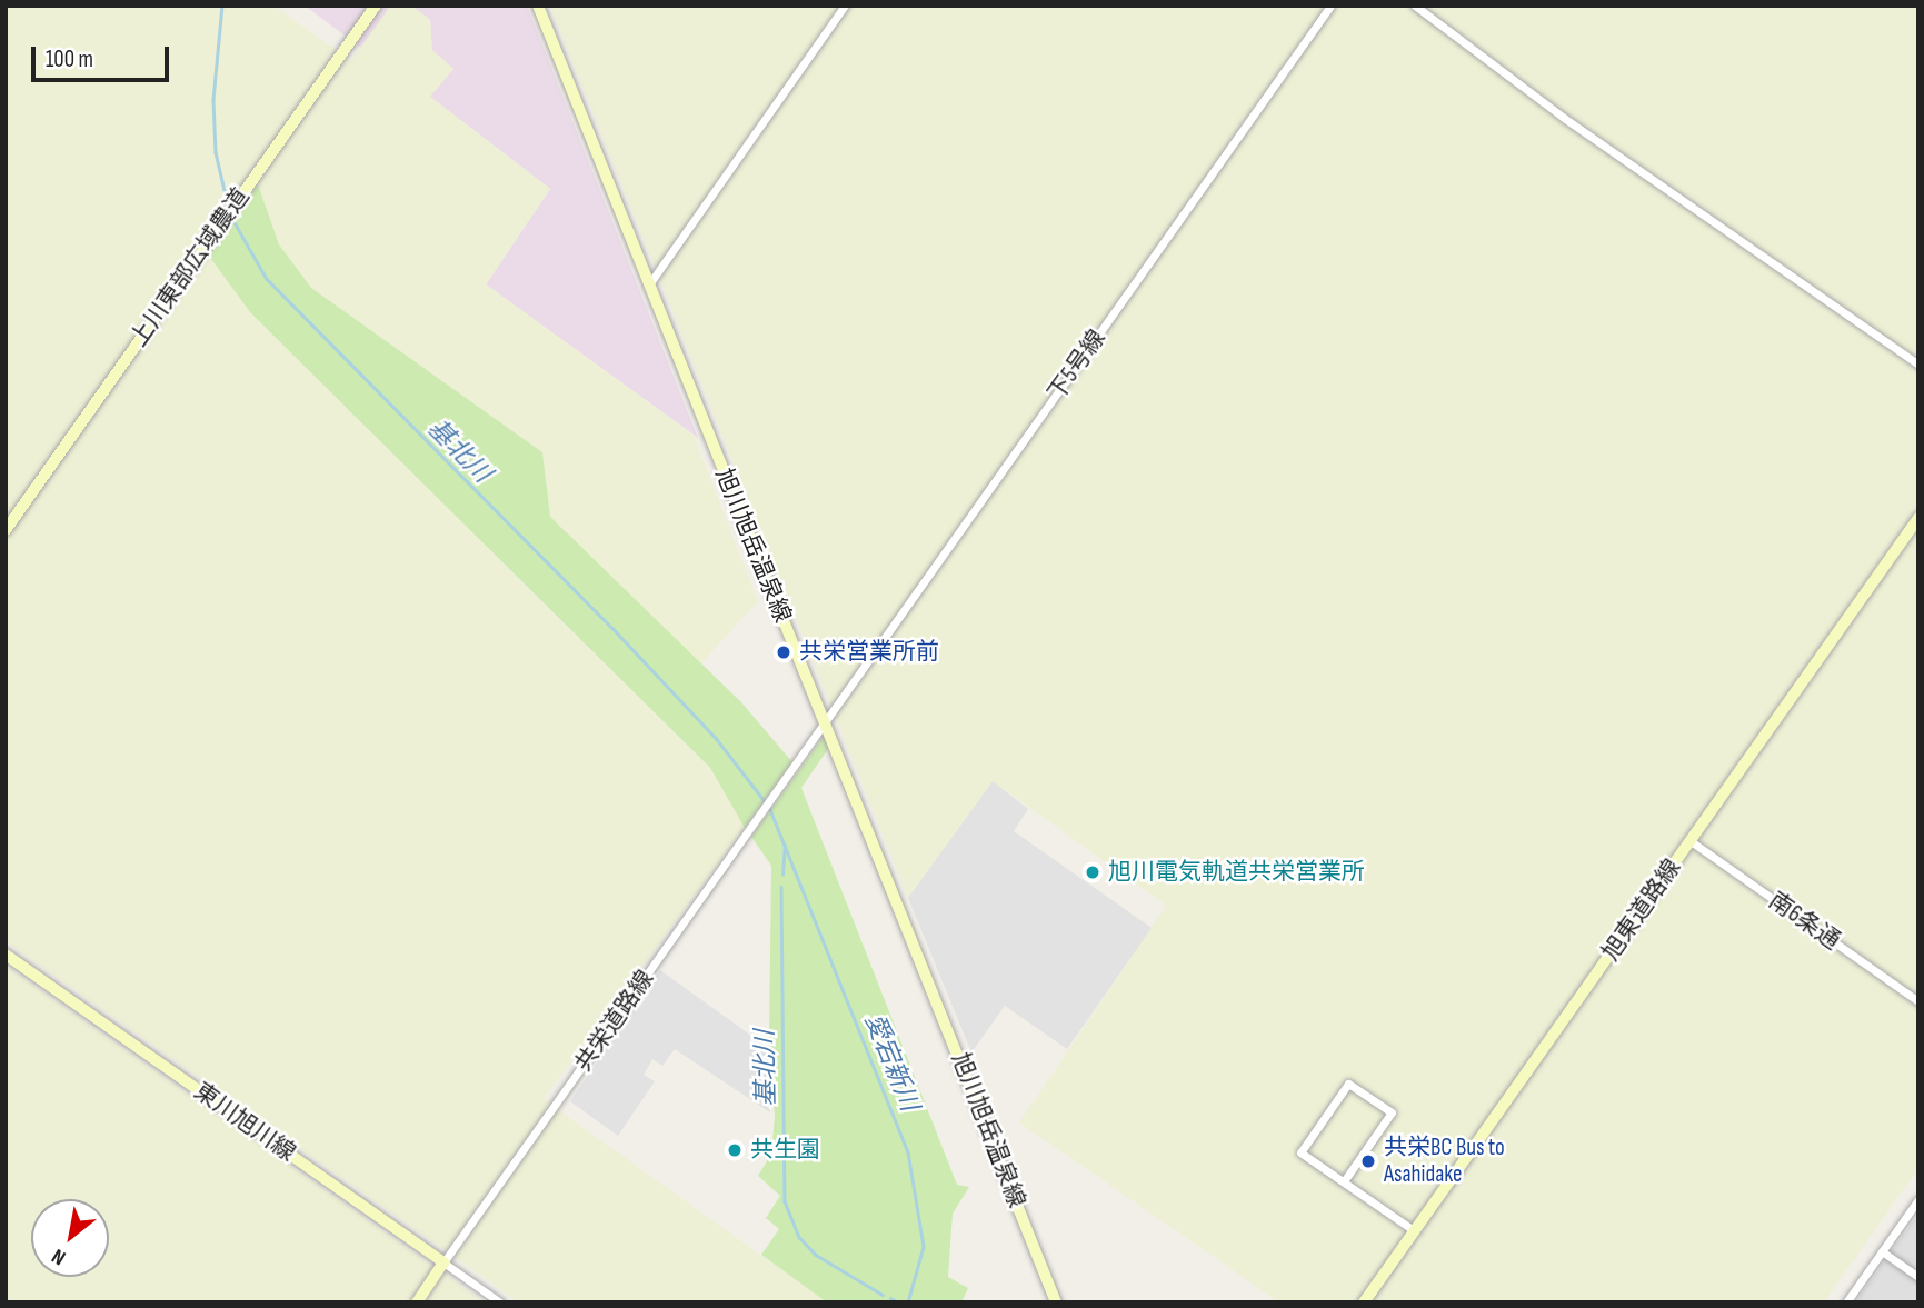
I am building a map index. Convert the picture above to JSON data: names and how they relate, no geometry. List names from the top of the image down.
{
  "streets": {
    "main road": [
      "上川東部広域農道",
      "旭川旭岳温泉線",
      "旭東道路線",
      "東川旭川線"
    ],
    "street": ["下5号線", "南6条通", "共栄道路線"]
  },
  "crossings": [
    ["下5号線", "旭川旭岳温泉線"],
    ["下5号線", "共栄道路線"],
    ["旭川旭岳温泉線", "共栄道路線"],
    ["旭東道路線", "南6条通"],
    ["共栄道路線", "東川旭川線"]
  ],
  "water": ["基北川", "愛宕新川"],
  "places": [
    "共栄営業所前",
    "旭川電気軌道共栄営業所",
    "共生園",
    "共栄BC Bus to Asahidake"
  ],
  "scale_bar": "100 m",
  "north": "bottom left"
}
